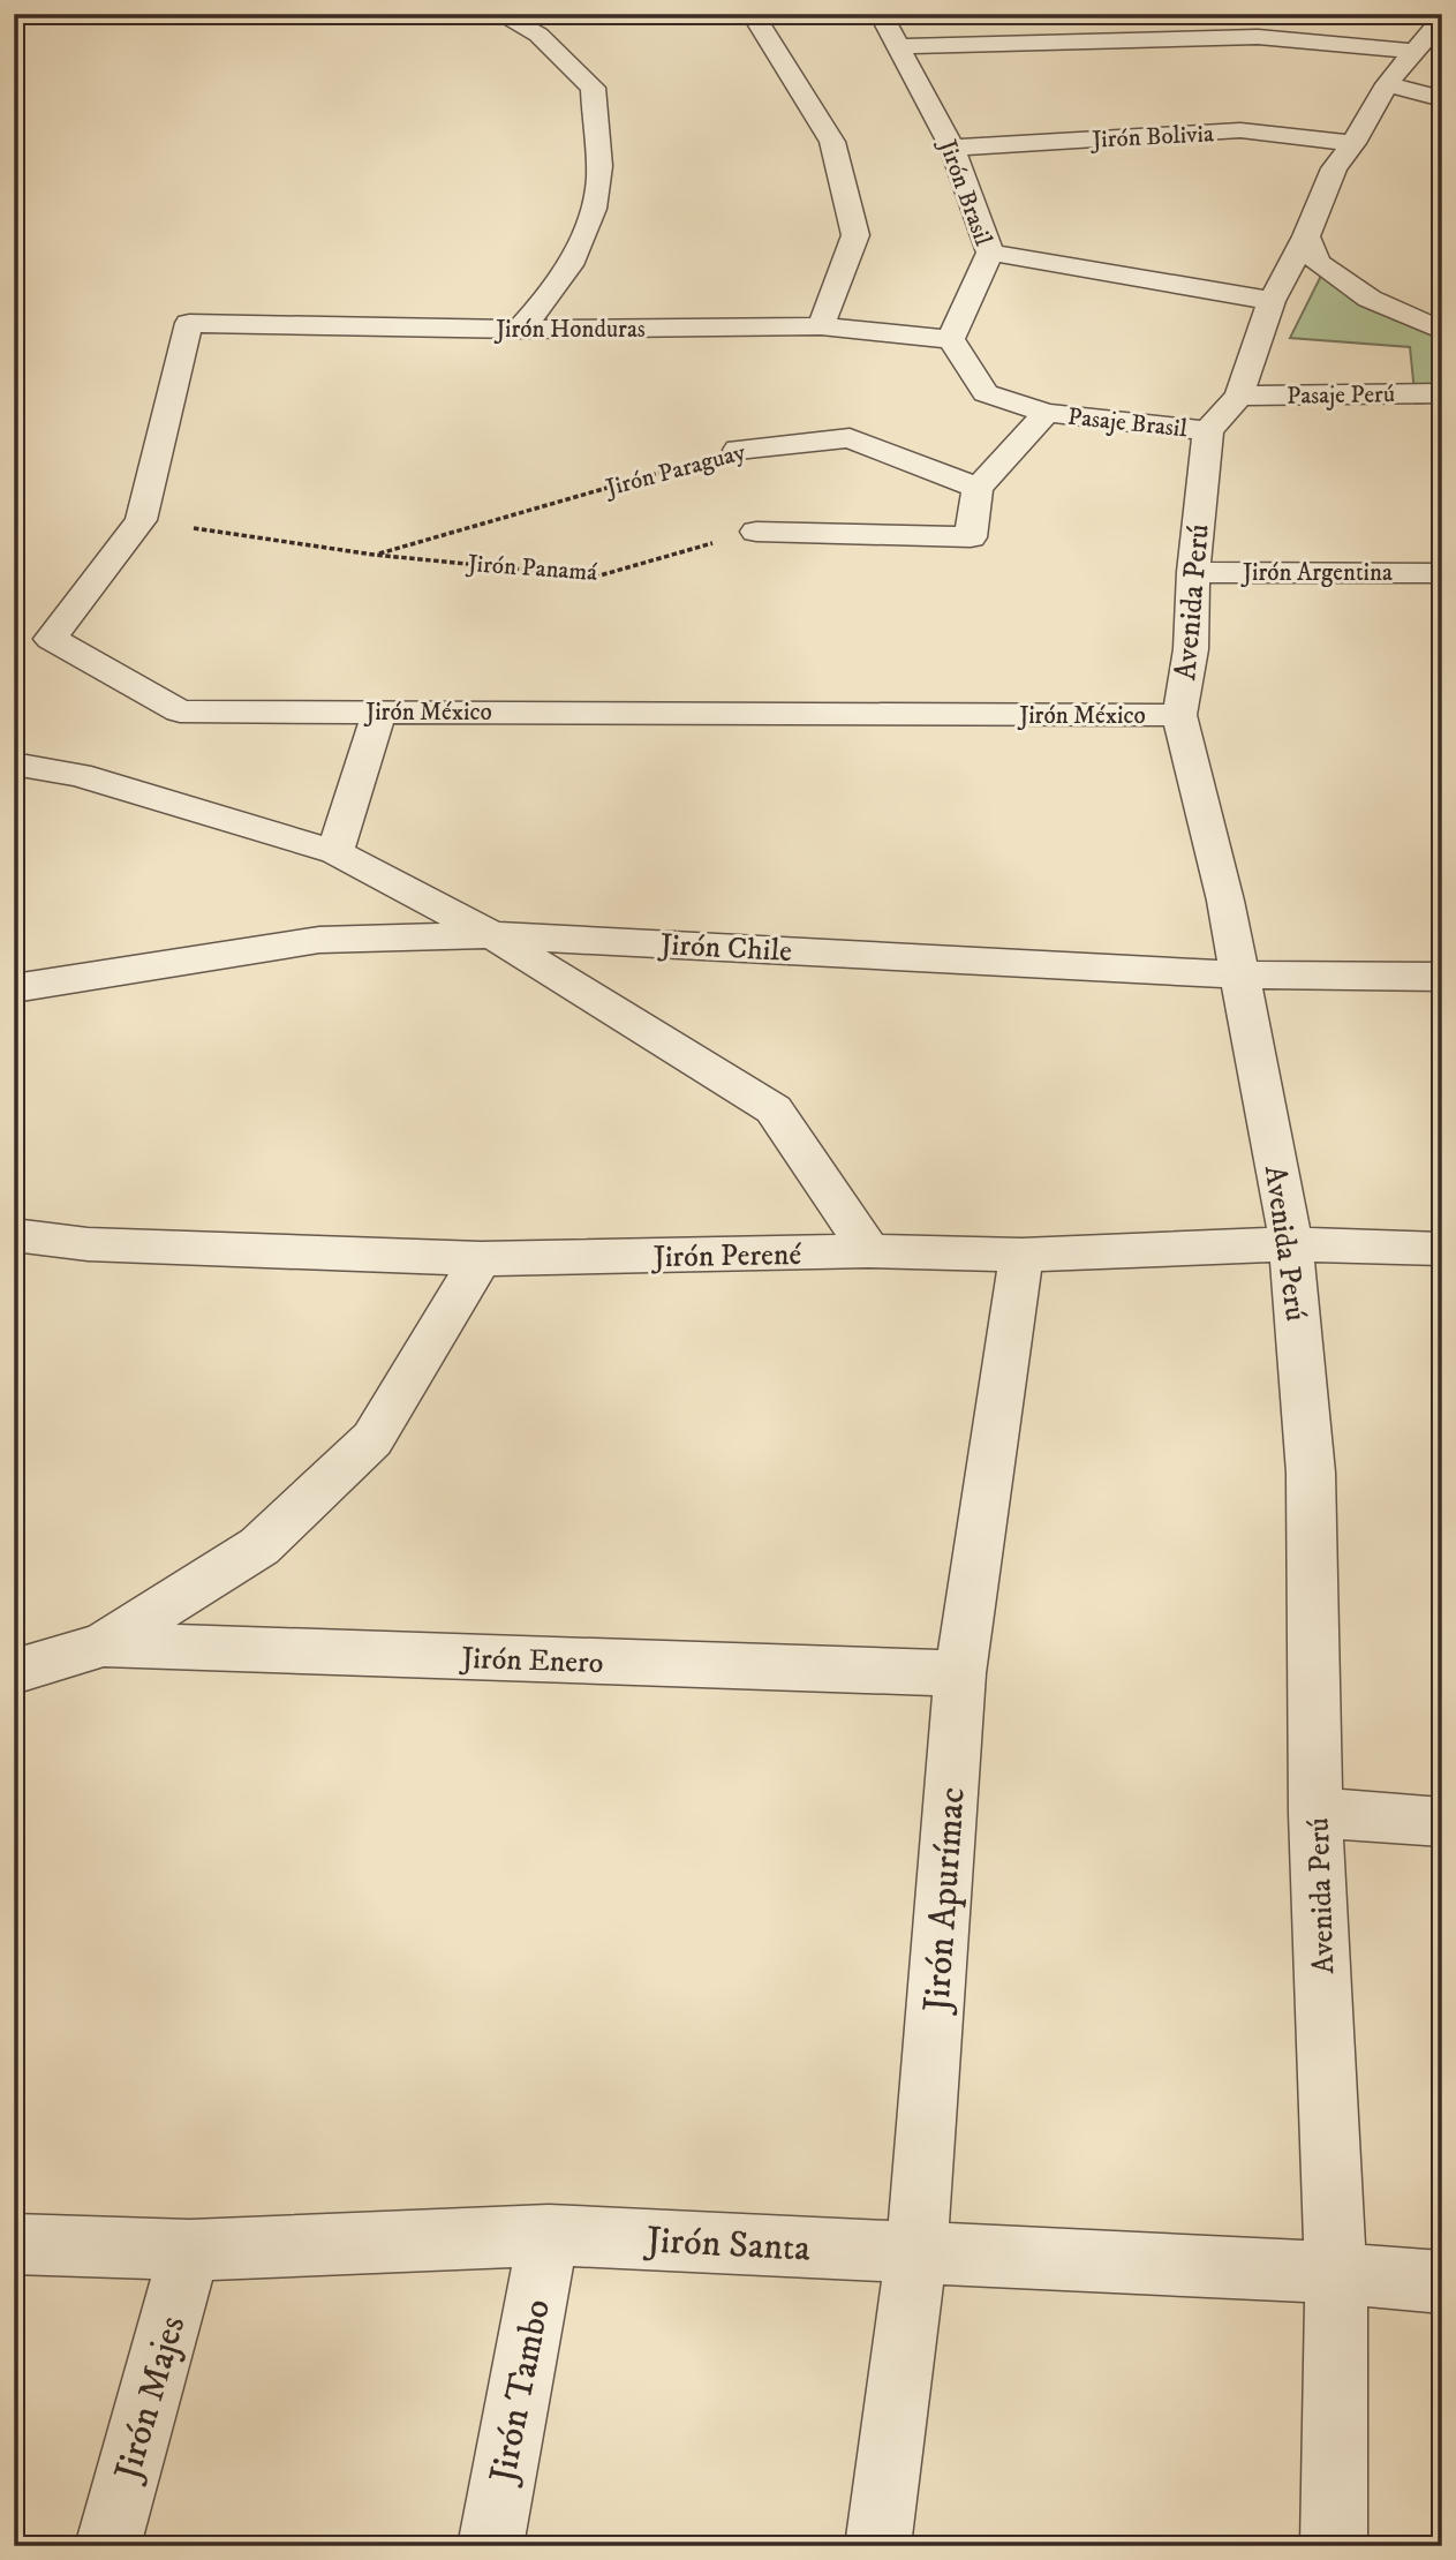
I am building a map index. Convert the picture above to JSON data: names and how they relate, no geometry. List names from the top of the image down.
{
  "streets": {
    "street": [
      "Jirón Bolivia",
      "Jirón Brasil",
      "Jirón Honduras",
      "Pasaje Perú",
      "Pasaje Brasil",
      "Jirón Paraguay",
      "Jirón Argentina",
      "Avenida Perú",
      "Jirón México",
      "Jirón Chile",
      "Jirón Perené",
      "Jirón Enero",
      "Jirón Apurímac",
      "Jirón Santa",
      "Jirón Tambo",
      "Jirón Majes"
    ],
    "path": ["Jirón Panamá"]
  },
  "crossings": [
    ["Jirón Bolivia", "Jirón Brasil"],
    ["Jirón Brasil", "Jirón Honduras"],
    ["Jirón Honduras", "Jirón México"],
    ["Pasaje Brasil", "Avenida Perú"],
    ["Jirón Paraguay", "Jirón Panamá"],
    ["Jirón Panamá", "Jirón México"],
    ["Jirón Argentina", "Avenida Perú"],
    ["Avenida Perú", "Jirón México"],
    ["Avenida Perú", "Jirón Chile"],
    ["Avenida Perú", "Jirón Perené"],
    ["Avenida Perú", "Jirón Santa"],
    ["Jirón Perené", "Jirón Apurímac"],
    ["Jirón Enero", "Jirón Apurímac"],
    ["Jirón Apurímac", "Jirón Santa"],
    ["Jirón Santa", "Jirón Tambo"],
    ["Jirón Santa", "Jirón Majes"]
  ]
}
